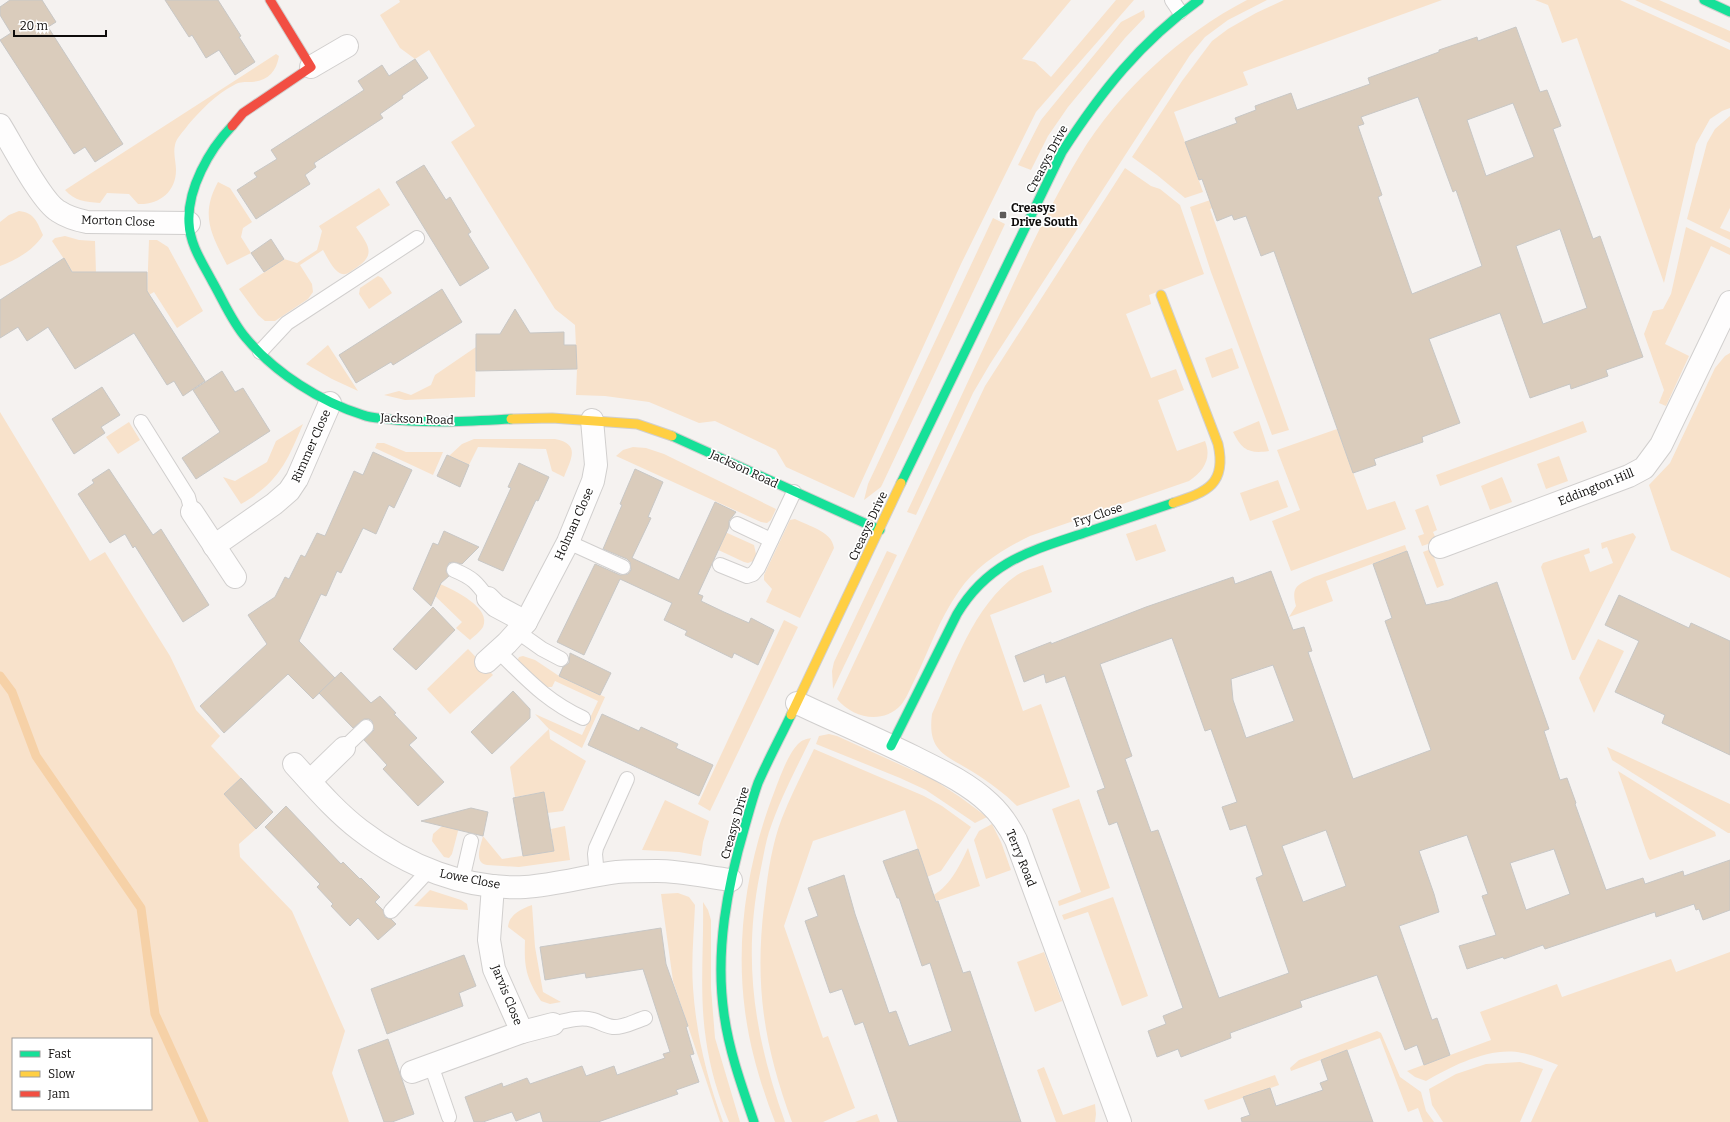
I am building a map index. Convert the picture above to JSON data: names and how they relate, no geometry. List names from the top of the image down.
{
  "streets": {
    "street": [
      "Creasys Drive",
      "Morton Close",
      "Jackson Road",
      "Rimmer Close",
      "Eddington Hill",
      "Fry Close",
      "Holman Close",
      "Terry Road",
      "Lowe Close",
      "Jarvis Close"
    ]
  },
  "crossings": [
    ["Creasys Drive", "Jackson Road"],
    ["Creasys Drive", "Terry Road"],
    ["Creasys Drive", "Lowe Close"],
    ["Morton Close", "Jackson Road"],
    ["Jackson Road", "Rimmer Close"],
    ["Jackson Road", "Holman Close"],
    ["Fry Close", "Terry Road"],
    ["Lowe Close", "Jarvis Close"]
  ],
  "places": {
    "transit": ["Creasys Drive South"]
  },
  "legend": ["Fast", "Slow", "Jam"],
  "scale_bar": "20 m"
}
